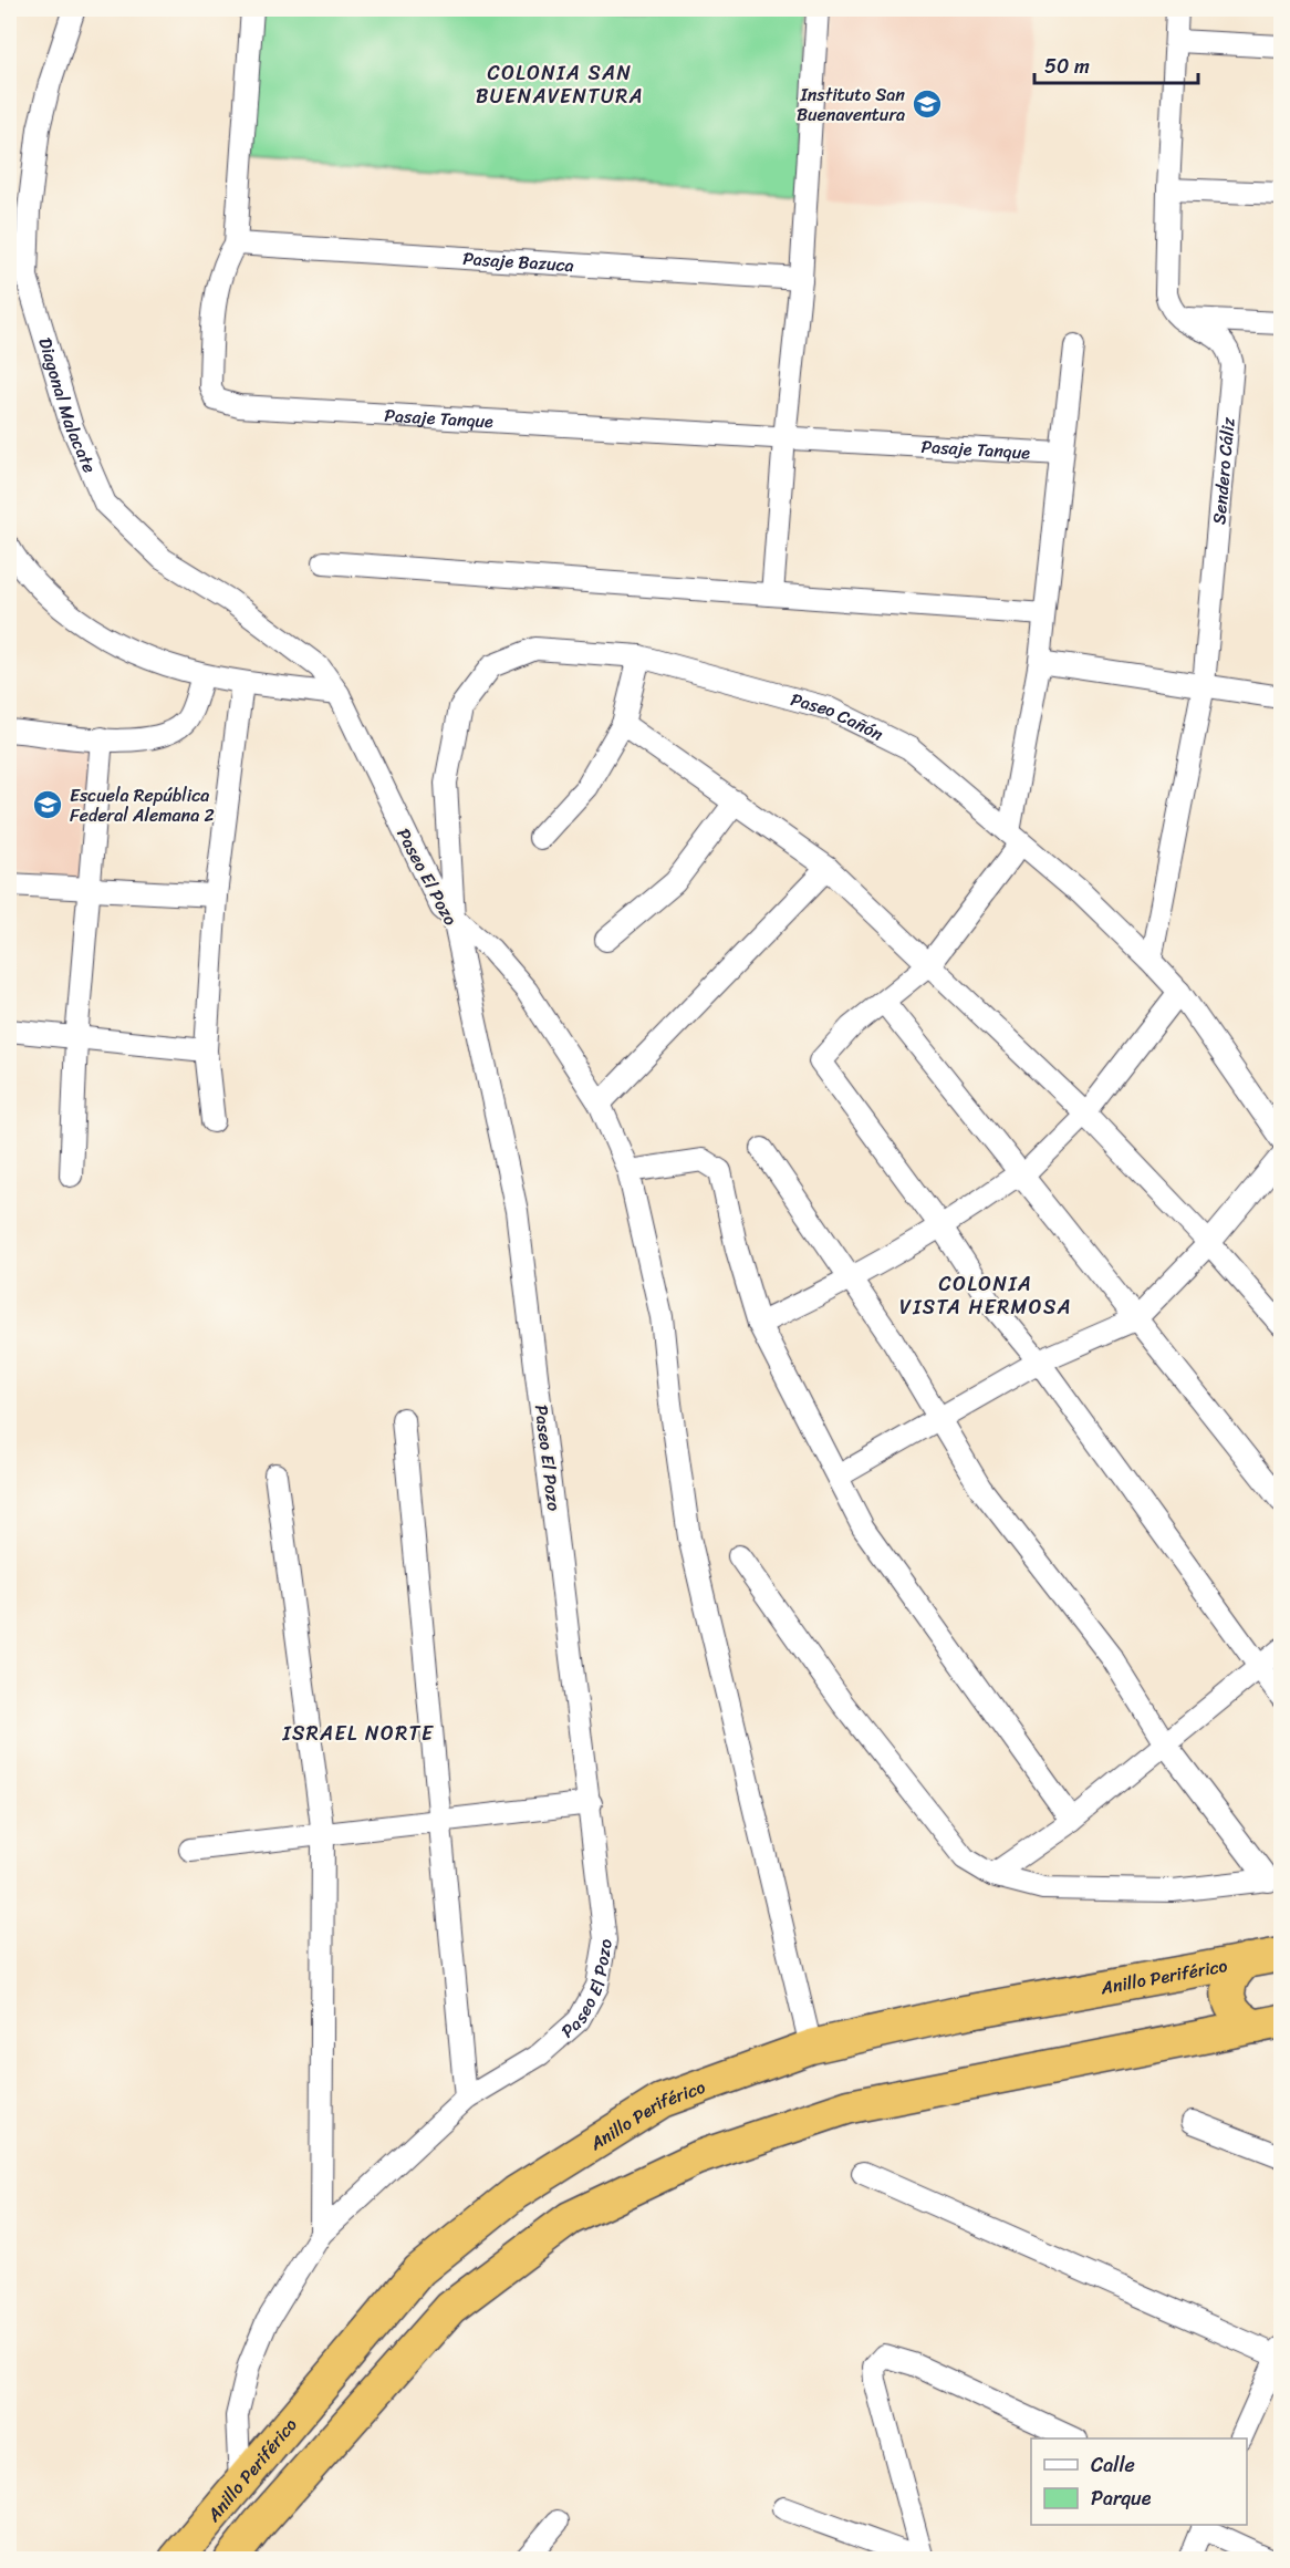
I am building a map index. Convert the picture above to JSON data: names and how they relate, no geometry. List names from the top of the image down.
{
  "streets": {
    "highway": ["Anillo Periférico"],
    "street": [
      "Pasaje Bazuca",
      "Diagonal Malacate",
      "Pasaje Tanque",
      "Sendero Cáliz",
      "Paseo Cañón",
      "Paseo El Pozo"
    ]
  },
  "crossings": [
    ["Pasaje Bazuca", "Pasaje Tanque"],
    ["Diagonal Malacate", "Paseo El Pozo"],
    ["Sendero Cáliz", "Paseo Cañón"],
    ["Paseo Cañón", "Paseo El Pozo"],
    ["Paseo El Pozo", "Anillo Periférico"]
  ],
  "districts": ["COLONIA SAN BUENAVENTURA", "COLONIA VISTA HERMOSA", "ISRAEL NORTE"],
  "places": {
    "school or university": ["Instituto San Buenaventura", "Escuela República Federal Alemana 2"]
  },
  "legend": ["Calle", "Parque"],
  "scale_bar": "50 m"
}
